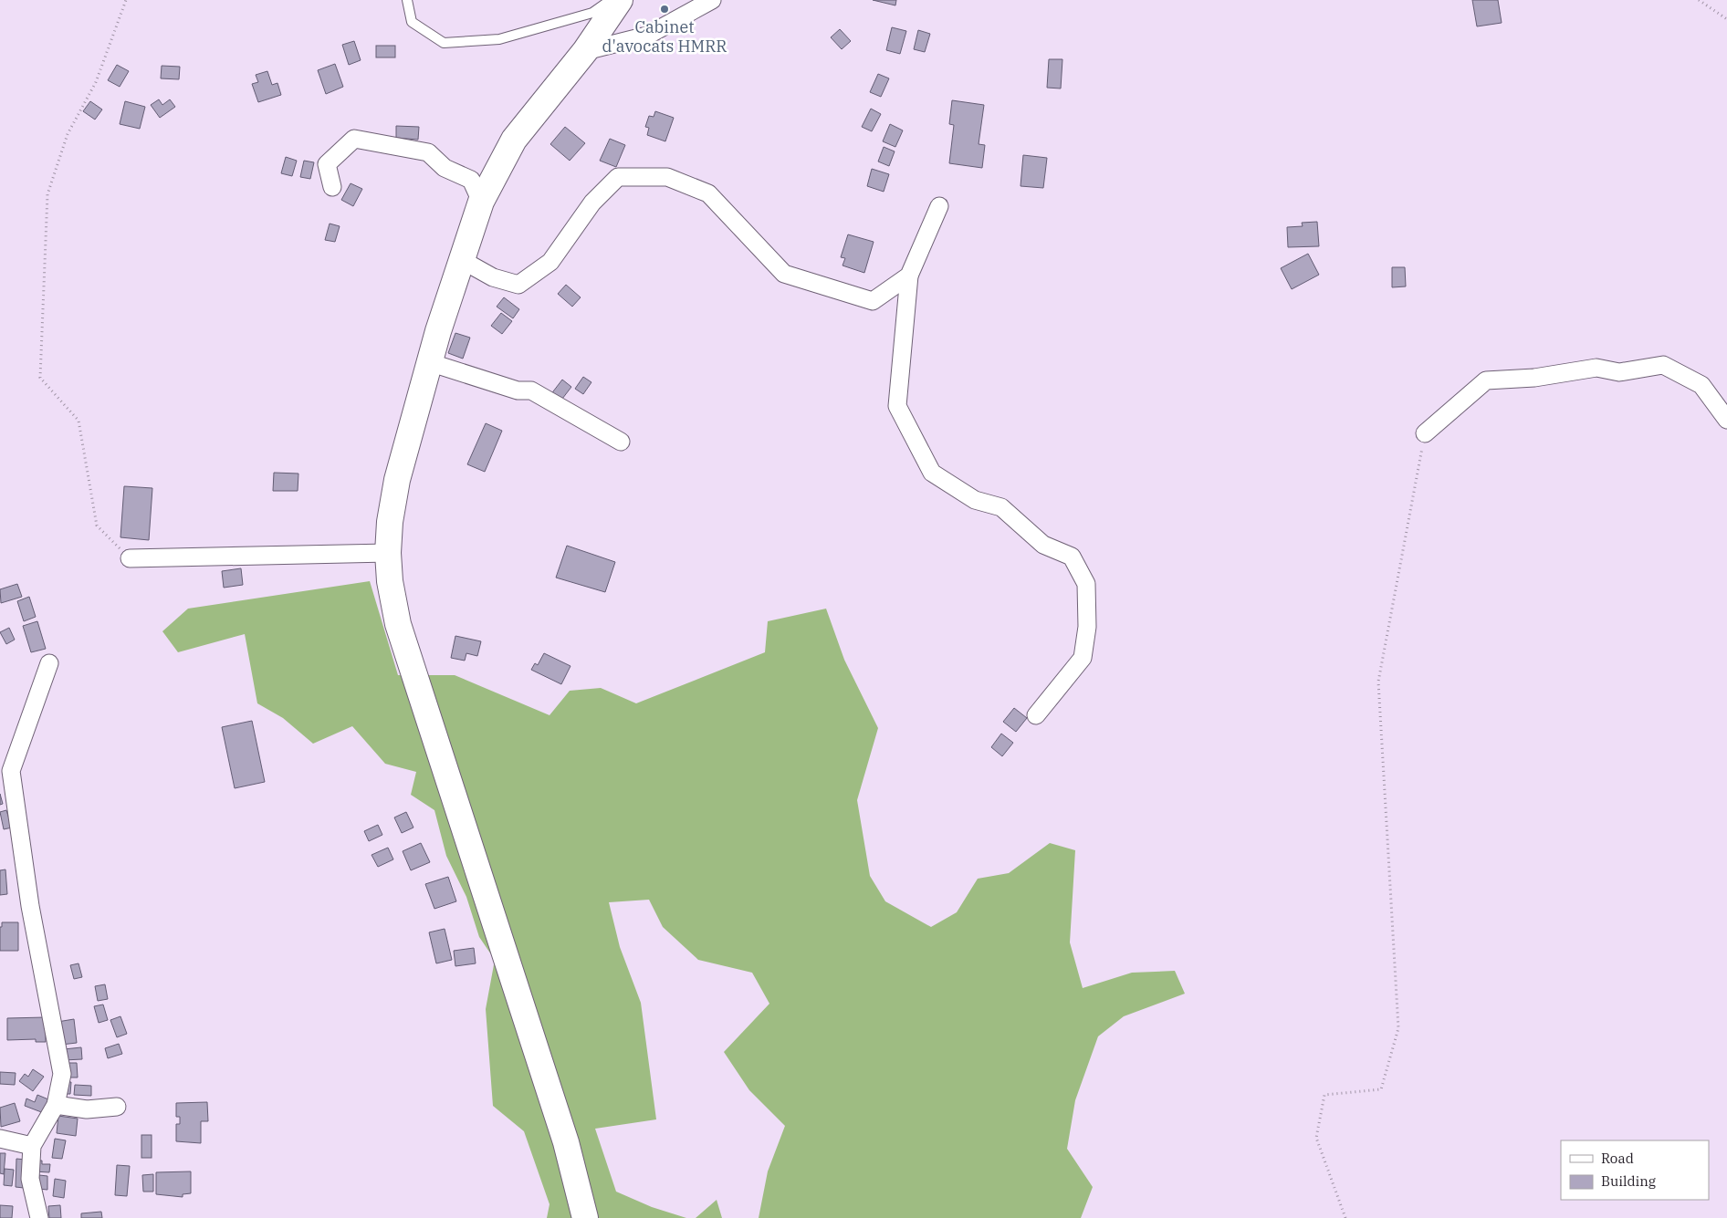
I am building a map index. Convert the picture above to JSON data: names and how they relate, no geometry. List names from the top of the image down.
{
  "places": ["Cabinet d'avocats HMRR"],
  "legend": ["Road", "Building"]
}
